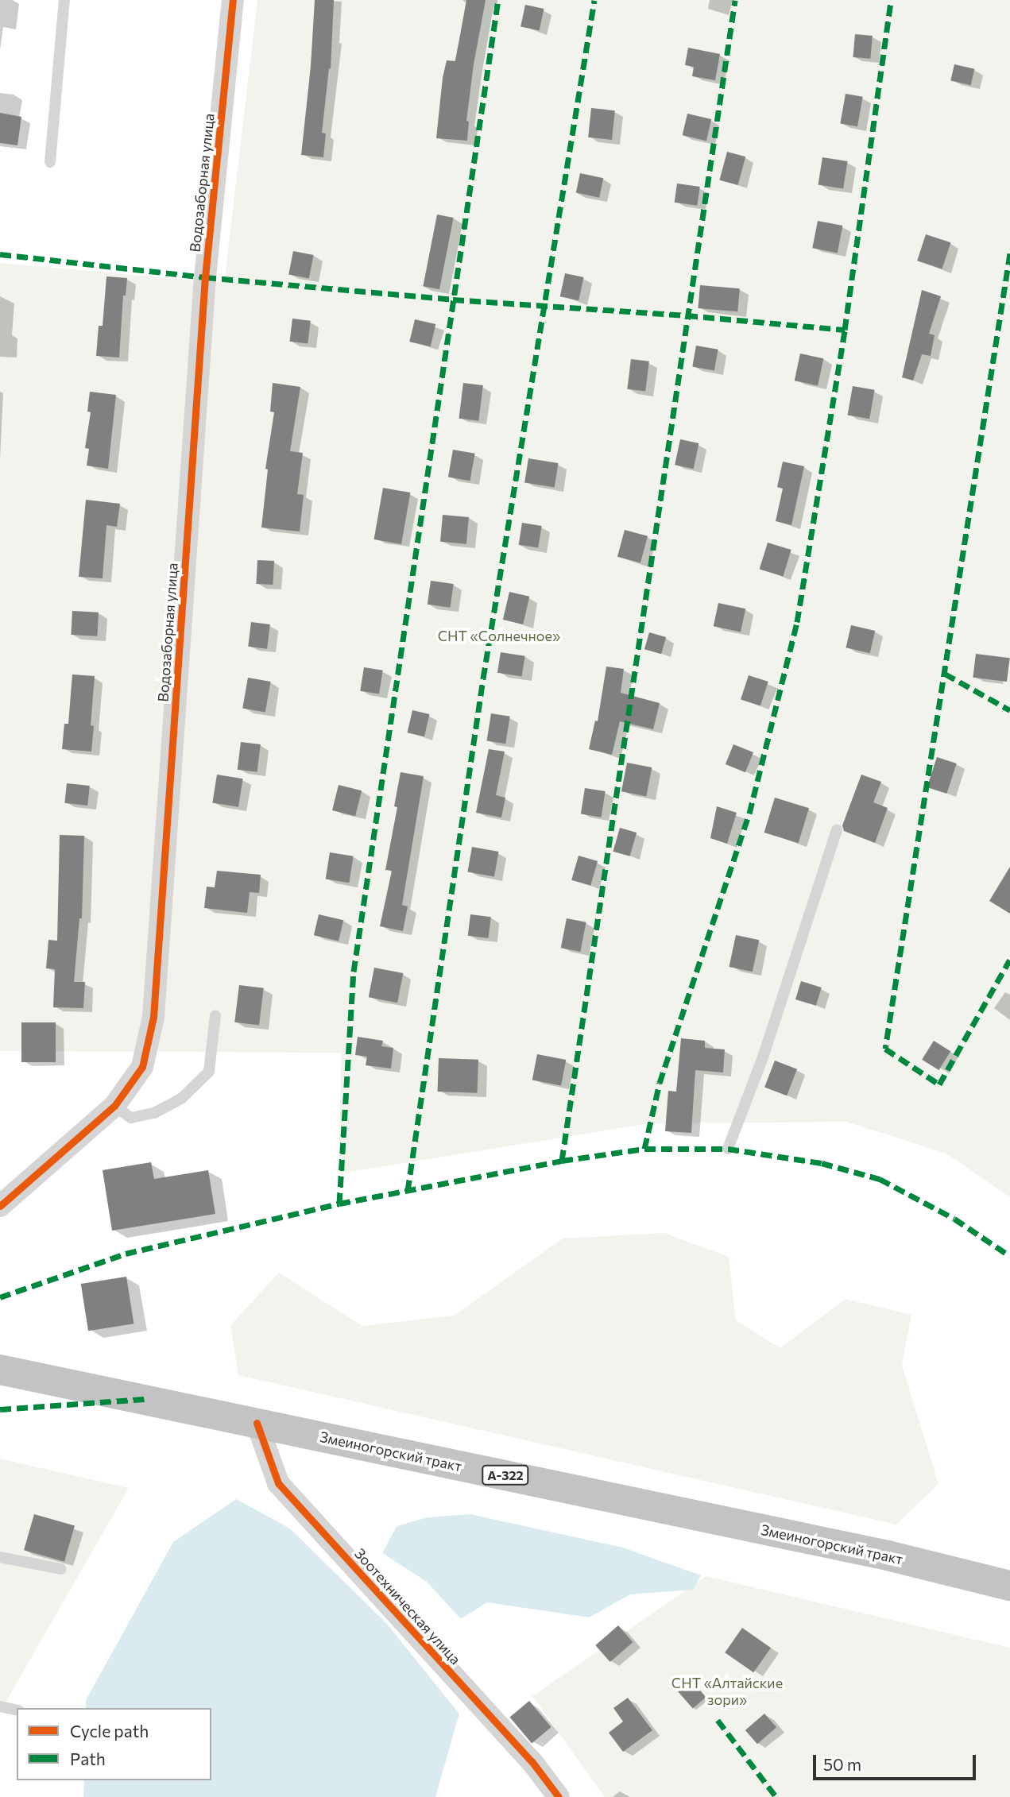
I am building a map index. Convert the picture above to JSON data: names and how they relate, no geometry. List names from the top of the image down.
{
  "streets": {
    "highway": ["Змеиногорский тракт", "А-322"],
    "street": ["Водозаборная улица", "Зоотехническая улица"]
  },
  "crossings": [
    ["Змеиногорский тракт", "Зоотехническая улица"]
  ],
  "parks": ["СНТ «Солнечное»", "СНТ «Алтайские зори»"],
  "legend": ["Cycle path", "Path"],
  "scale_bar": "50 m"
}
